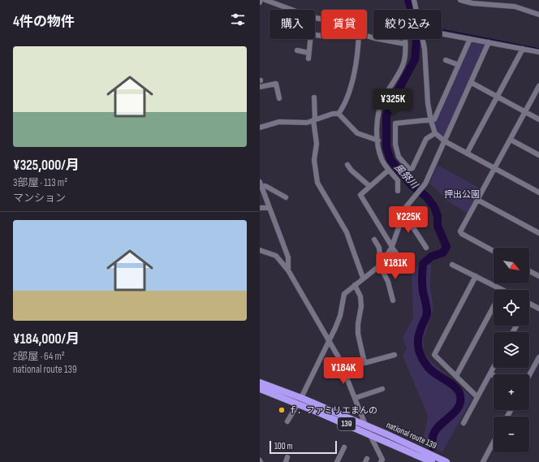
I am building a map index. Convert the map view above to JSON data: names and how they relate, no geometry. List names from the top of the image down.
{
  "streets": {
    "highway": ["139", "national route 139"]
  },
  "water": ["風祭川"],
  "parks": ["押出公園"],
  "places": ["ｆ．ファミリエまんの"],
  "scale_bar": "100 m",
  "north": "bottom right",
  "page": {
    "heading": "4件の物件",
    "chip": ["購入", "賃貸", "絞り込み"],
    "list": [
      {
        "name": "¥325,000/月",
        "note": "3部屋 · 113 m² · マンション"
      },
      {
        "name": "¥184,000/月",
        "note": "2部屋 · 64 m² · national route 139"
      }
    ],
    "price": [
      "¥325K",
      "¥225K",
      "¥181K",
      "¥184K"
    ],
    "map_buttons": ["+", "−"],
    "scale": "100 m"
  }
}
